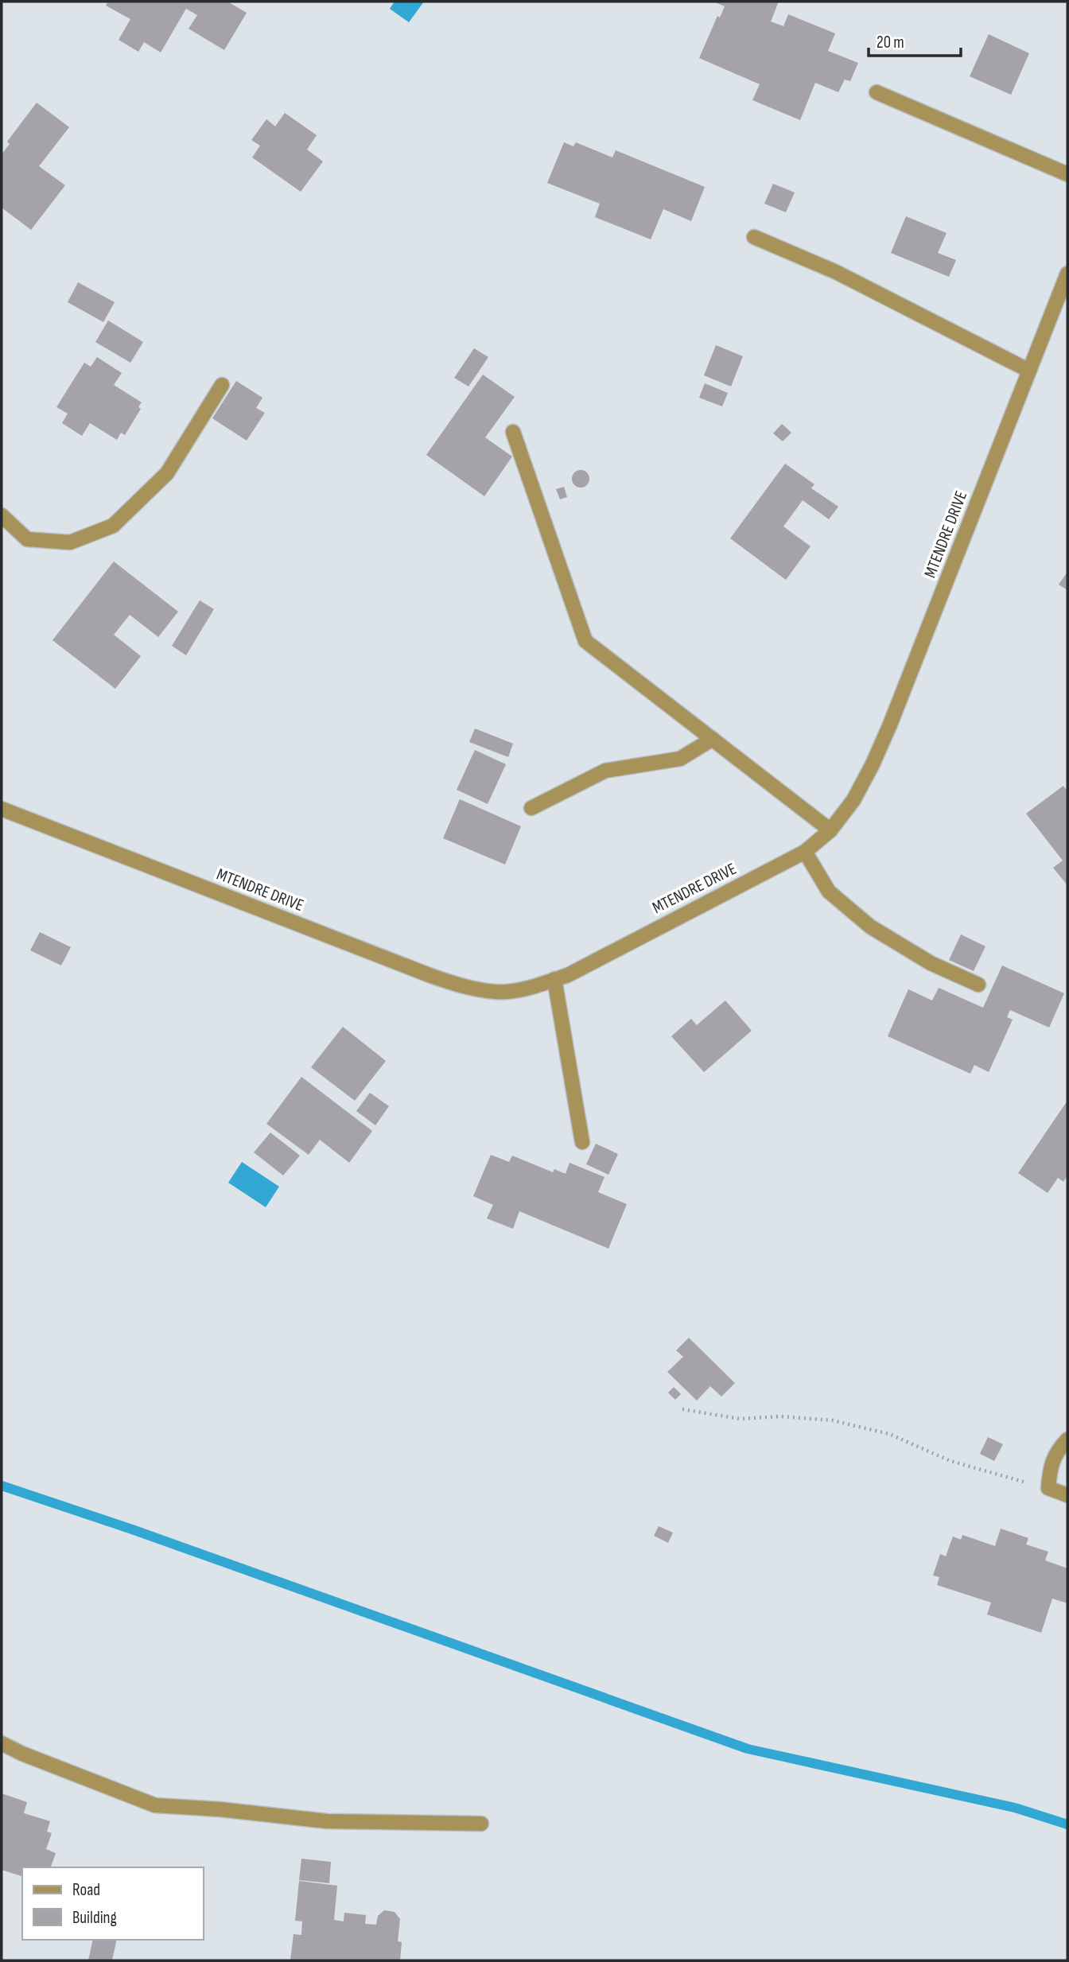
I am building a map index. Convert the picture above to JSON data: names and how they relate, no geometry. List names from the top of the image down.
{
  "streets": {
    "street": ["MTENDRE DRIVE"]
  },
  "legend": ["Road", "Building"],
  "scale_bar": "20 m"
}
